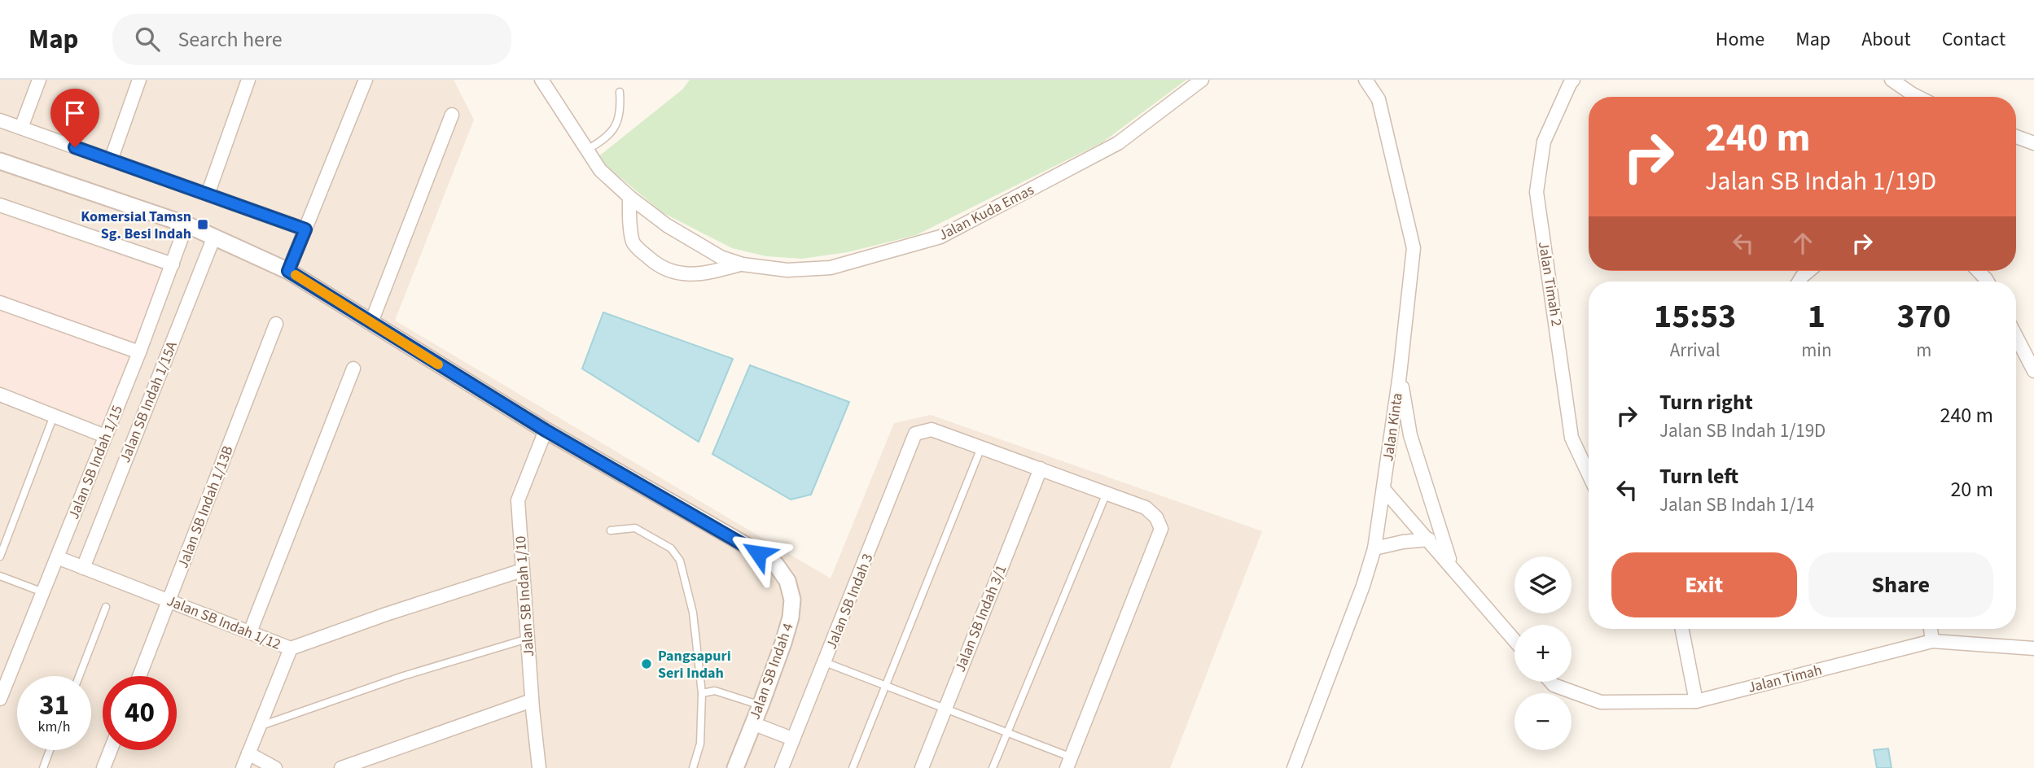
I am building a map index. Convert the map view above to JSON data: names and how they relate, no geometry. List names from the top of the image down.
{
  "streets": {
    "street": [
      "Jalan Kuda Emas",
      "Jalan Timah 2",
      "Jalan SB Indah 1/15A",
      "Jalan Kinta",
      "Jalan SB Indah 1/15",
      "Jalan SB Indah 1/13B",
      "Jalan SB Indah 1/10",
      "Jalan SB Indah 3",
      "Jalan SB Indah 3/1",
      "Jalan SB Indah 1/12",
      "Jalan SB Indah 4",
      "Jalan Timah"
    ]
  },
  "crossings": [
    ["Jalan SB Indah 1/15A", "Jalan SB Indah 1/12"],
    ["Jalan SB Indah 1/15A", "Jalan SB Indah 4"],
    ["Jalan SB Indah 1/15", "Jalan SB Indah 1/12"],
    ["Jalan SB Indah 1/15", "Jalan SB Indah 4"],
    ["Jalan SB Indah 1/13B", "Jalan SB Indah 1/12"],
    ["Jalan SB Indah 1/10", "Jalan SB Indah 1/12"],
    ["Jalan SB Indah 1/10", "Jalan SB Indah 4"]
  ],
  "places": {
    "transit": ["Komersial Tamsn Sg. Besi Indah"],
    "other": ["Pangsapuri Seri Indah"]
  },
  "page": {
    "header": "Map",
    "search": "Search here",
    "nav": [
      "Home",
      "Map",
      "About",
      "Contact"
    ],
    "turn": ["240 m", "Jalan SB Indah 1/19D"],
    "eta": [
      "15:53",
      "Arrival",
      "1",
      "min",
      "370",
      "m"
    ],
    "list": [
      {
        "name": "Turn right",
        "note": "Jalan SB Indah 1/19D",
        "value": "240 m"
      },
      {
        "name": "Turn left",
        "note": "Jalan SB Indah 1/14",
        "value": "20 m"
      }
    ],
    "buttons": ["Exit", "Share"],
    "map_buttons": ["+", "−"],
    "speed": "31 km/h",
    "limit": "40"
  }
}
